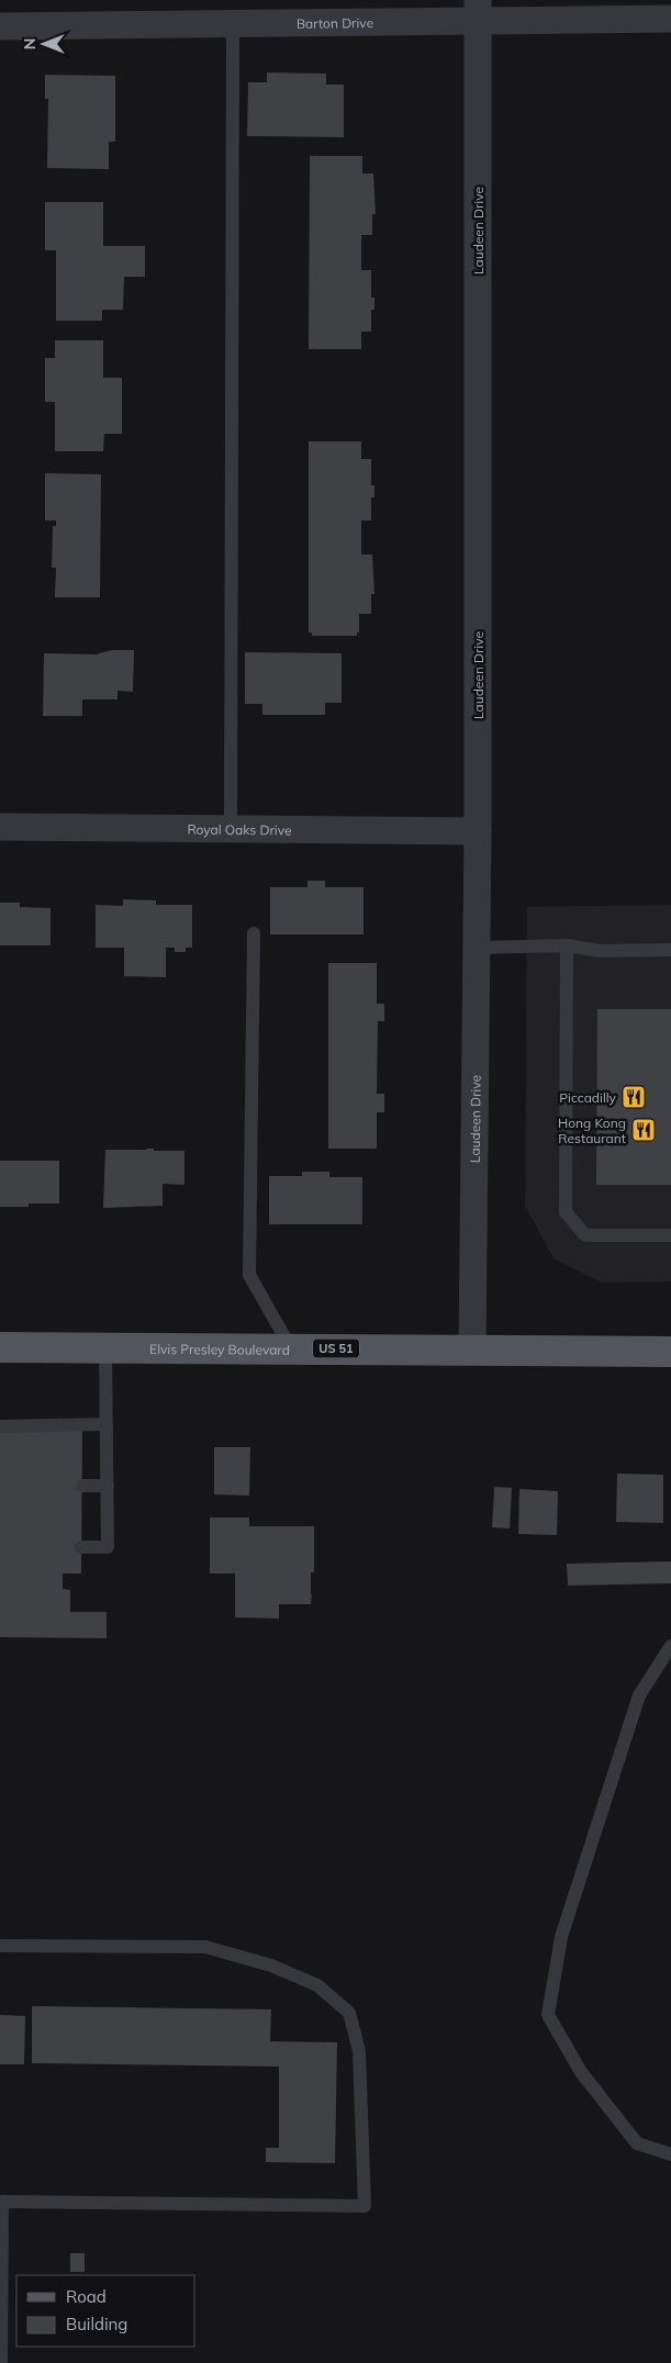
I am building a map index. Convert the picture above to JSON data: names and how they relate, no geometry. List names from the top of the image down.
{
  "streets": {
    "main road": ["Elvis Presley Boulevard", "US 51"],
    "street": ["Barton Drive", "Laudeen Drive", "Royal Oaks Drive"]
  },
  "crossings": [
    ["Barton Drive", "Laudeen Drive"],
    ["Laudeen Drive", "Royal Oaks Drive"],
    ["Laudeen Drive", "Elvis Presley Boulevard"]
  ],
  "places": {
    "restaurant": ["Piccadilly", "Hong Kong Restaurant"]
  },
  "legend": ["Road", "Building"],
  "north": "left"
}
